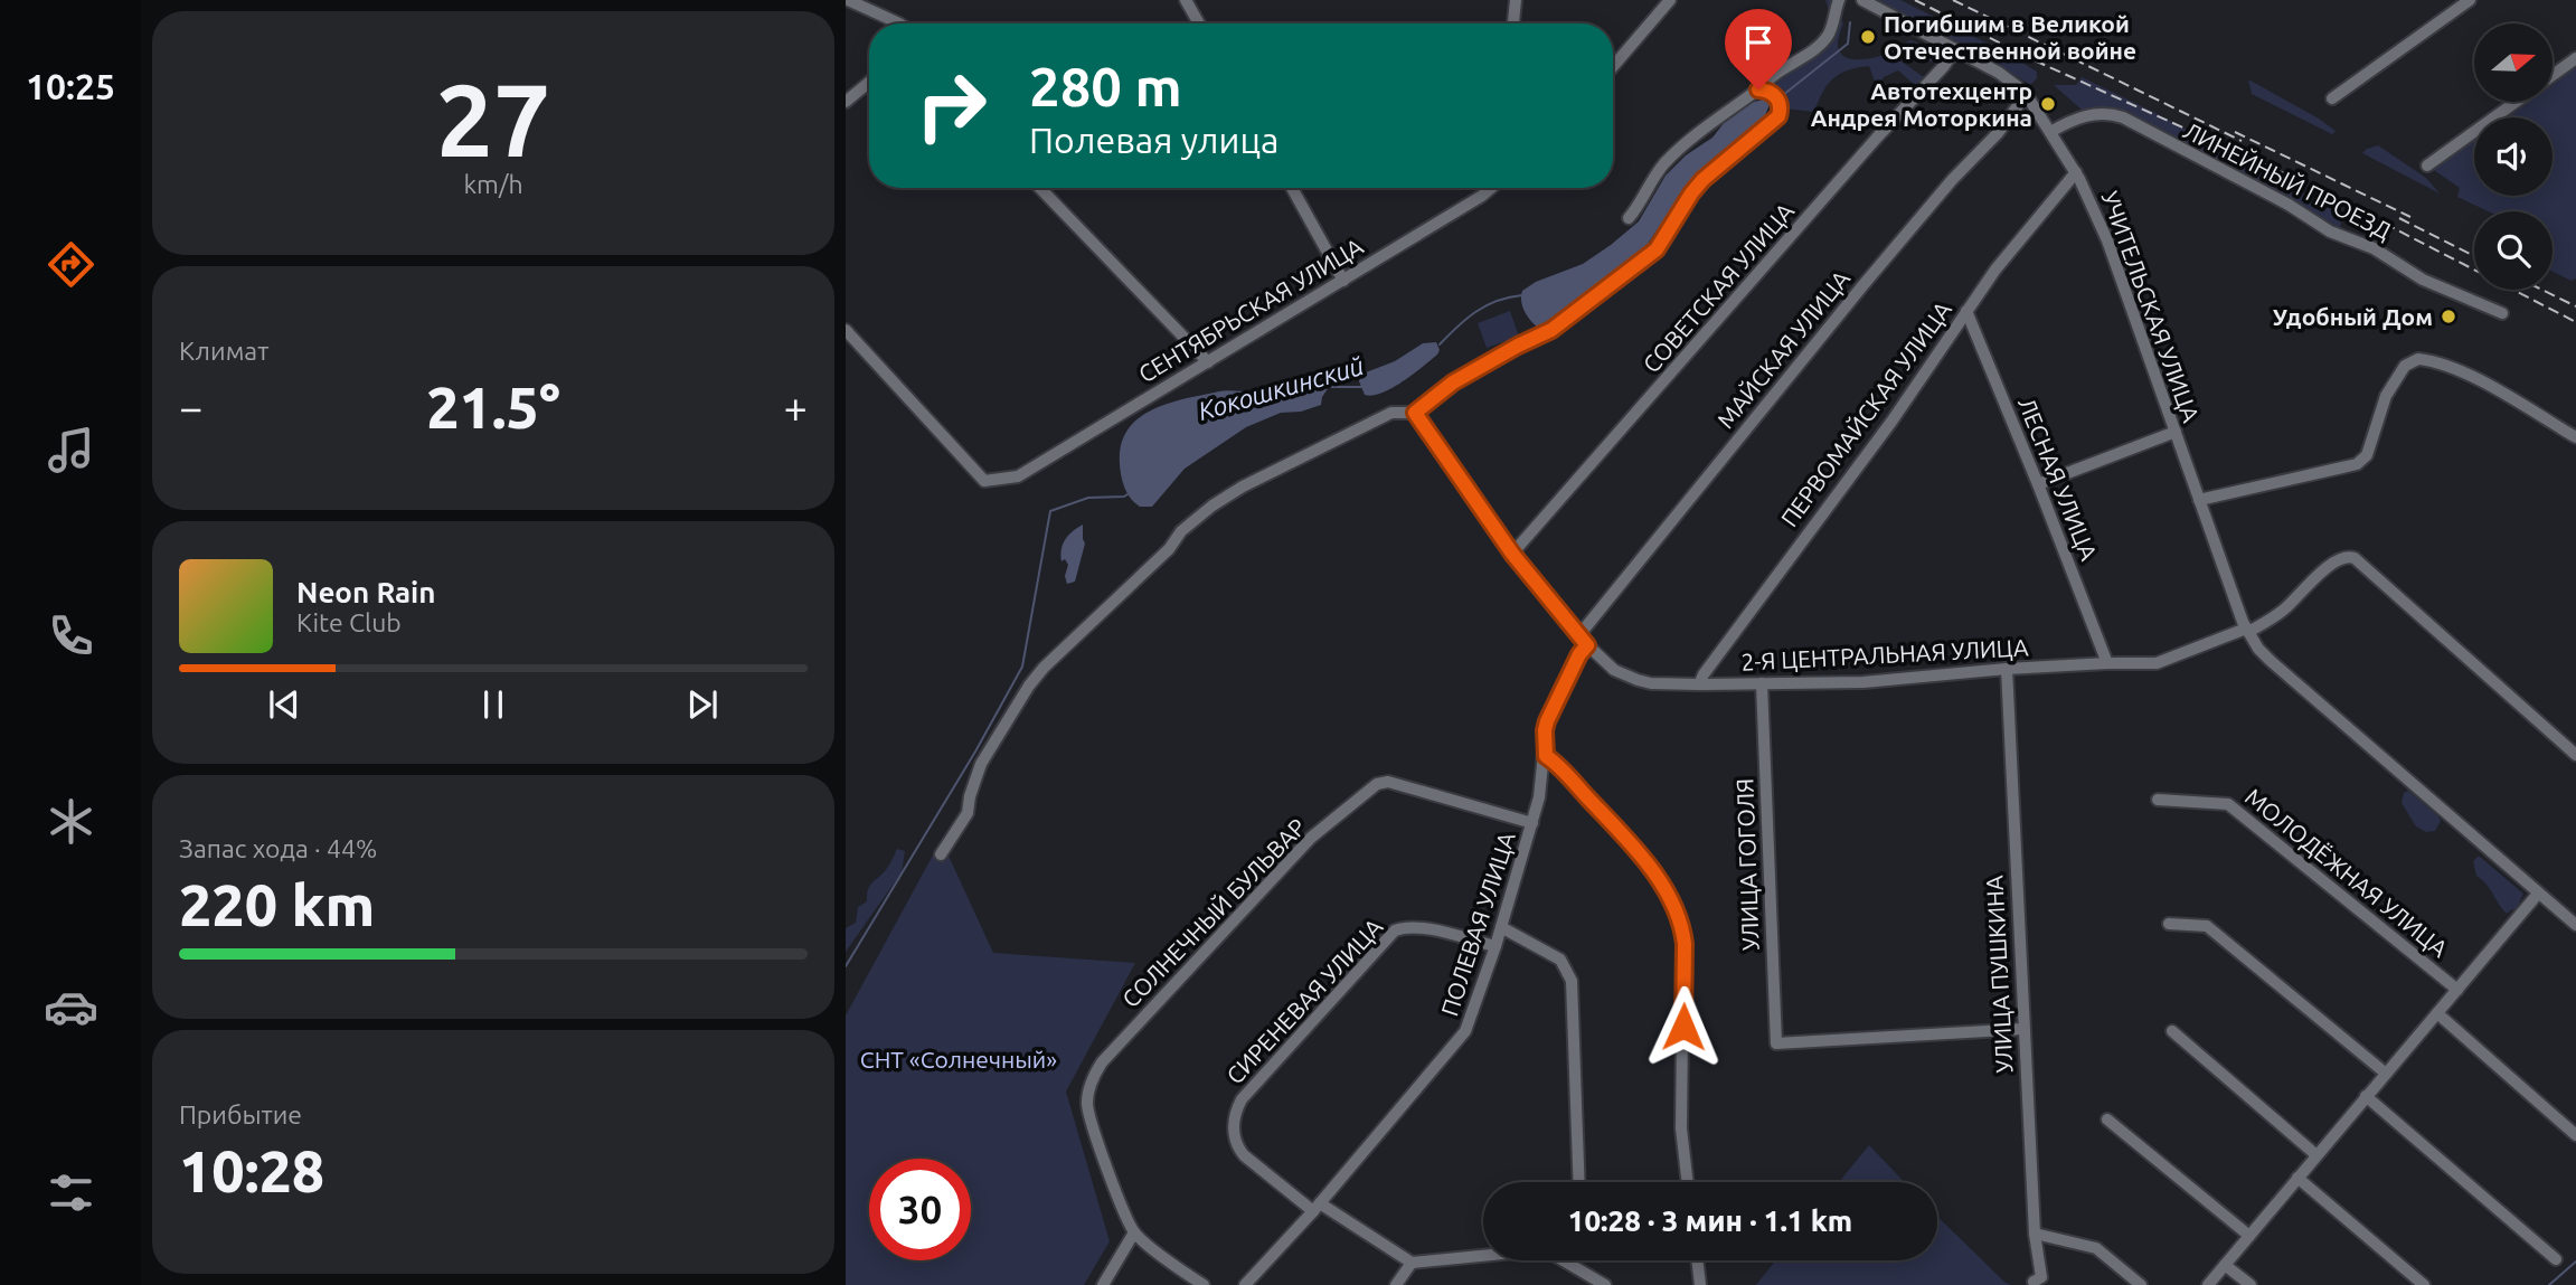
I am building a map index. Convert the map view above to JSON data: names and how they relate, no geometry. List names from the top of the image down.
{
  "streets": {
    "street": [
      "ЛИНЕЙНЫЙ ПРОЕЗД",
      "СОВЕТСКАЯ УЛИЦА",
      "УЧИТЕЛЬСКАЯ УЛИЦА",
      "СЕНТЯБРЬСКАЯ УЛИЦА",
      "МАЙСКАЯ УЛИЦА",
      "ПЕРВОМАЙСКАЯ УЛИЦА",
      "ЛЕСНАЯ УЛИЦА",
      "2-Я ЦЕНТРАЛЬНАЯ УЛИЦА",
      "УЛИЦА ГОГОЛЯ",
      "МОЛОДЁЖНАЯ УЛИЦА",
      "СОЛНЕЧНЫЙ БУЛЬВАР",
      "ПОЛЕВАЯ УЛИЦА",
      "УЛИЦА ПУШКИНА",
      "СИРЕНЕВАЯ УЛИЦА"
    ]
  },
  "crossings": [
    ["ЛИНЕЙНЫЙ ПРОЕЗД", "УЧИТЕЛЬСКАЯ УЛИЦА"],
    ["СОВЕТСКАЯ УЛИЦА", "УЧИТЕЛЬСКАЯ УЛИЦА"],
    ["СОВЕТСКАЯ УЛИЦА", "2-Я ЦЕНТРАЛЬНАЯ УЛИЦА"],
    ["УЧИТЕЛЬСКАЯ УЛИЦА", "МАЙСКАЯ УЛИЦА"],
    ["УЧИТЕЛЬСКАЯ УЛИЦА", "ПЕРВОМАЙСКАЯ УЛИЦА"],
    ["УЧИТЕЛЬСКАЯ УЛИЦА", "2-Я ЦЕНТРАЛЬНАЯ УЛИЦА"],
    ["МАЙСКАЯ УЛИЦА", "2-Я ЦЕНТРАЛЬНАЯ УЛИЦА"],
    ["МАЙСКАЯ УЛИЦА", "ПОЛЕВАЯ УЛИЦА"],
    ["ПЕРВОМАЙСКАЯ УЛИЦА", "ЛЕСНАЯ УЛИЦА"],
    ["ПЕРВОМАЙСКАЯ УЛИЦА", "2-Я ЦЕНТРАЛЬНАЯ УЛИЦА"],
    ["ЛЕСНАЯ УЛИЦА", "2-Я ЦЕНТРАЛЬНАЯ УЛИЦА"],
    ["2-Я ЦЕНТРАЛЬНАЯ УЛИЦА", "УЛИЦА ГОГОЛЯ"],
    ["2-Я ЦЕНТРАЛЬНАЯ УЛИЦА", "ПОЛЕВАЯ УЛИЦА"],
    ["2-Я ЦЕНТРАЛЬНАЯ УЛИЦА", "УЛИЦА ПУШКИНА"],
    ["УЛИЦА ГОГОЛЯ", "УЛИЦА ПУШКИНА"],
    ["СОЛНЕЧНЫЙ БУЛЬВАР", "ПОЛЕВАЯ УЛИЦА"],
    ["ПОЛЕВАЯ УЛИЦА", "СИРЕНЕВАЯ УЛИЦА"]
  ],
  "water": ["Кокошкинский"],
  "parks": ["СНТ «Солнечный»"],
  "places": ["Погибшим в Великой Отечественной войне", "Автотехцентр Андрея Моторкина", "Удобный Дом"],
  "north": "right",
  "page": {
    "tabs": "10:25",
    "tile": [
      ["27", "km/h"],
      "Климат",
      ["Запас хода · 44%", "220 km"],
      ["Прибытие", "10:28"]
    ],
    "turn": ["280 m", "Полевая улица"],
    "heat": ["−", "21.5°", "+"],
    "song": ["Neon Rain", "Kite Club"],
    "limit": "30",
    "trip": "10:28 · 3 мин · 1.1 km"
  }
}
